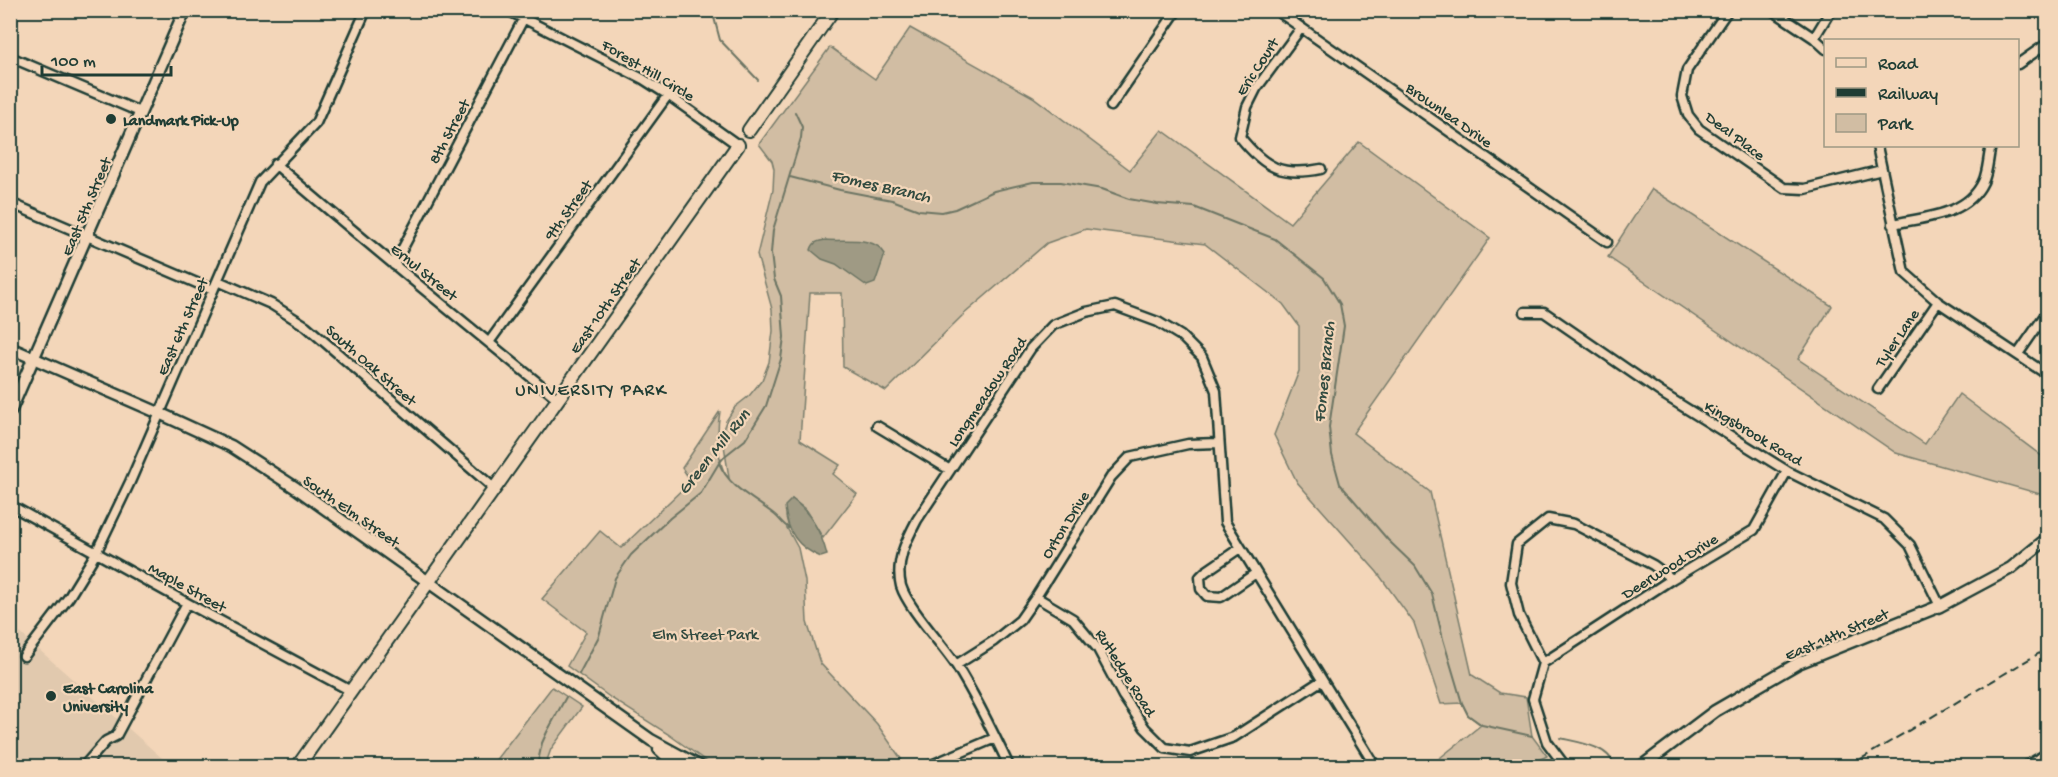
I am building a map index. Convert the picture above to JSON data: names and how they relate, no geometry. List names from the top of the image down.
{
  "streets": {
    "main road": ["East 10th Street"],
    "street": [
      "Eric Court",
      "Forest Hill Circle",
      "Brownlea Drive",
      "8th Street",
      "Deal Place",
      "East 5th Street",
      "9th Street",
      "Ernul Street",
      "East 6th Street",
      "Tyler Lane",
      "South Oak Street",
      "Longmeadow Road",
      "Kingsbrook Road",
      "South Elm Street",
      "Orton Drive",
      "Deerwood Drive",
      "Maple Street",
      "East 14th Street",
      "Rutledge Road"
    ]
  },
  "crossings": [
    ["Eric Court", "Brownlea Drive"],
    ["Forest Hill Circle", "8th Street"],
    ["Forest Hill Circle", "9th Street"],
    ["Forest Hill Circle", "East 10th Street"],
    ["8th Street", "Ernul Street"],
    ["East 5th Street", "South Elm Street"],
    ["9th Street", "Ernul Street"],
    ["Ernul Street", "East 10th Street"],
    ["Ernul Street", "East 6th Street"],
    ["East 10th Street", "South Oak Street"],
    ["East 10th Street", "South Elm Street"],
    ["East 10th Street", "Maple Street"],
    ["East 6th Street", "South Oak Street"],
    ["East 6th Street", "South Elm Street"],
    ["East 6th Street", "Maple Street"],
    ["Longmeadow Road", "Orton Drive"],
    ["Longmeadow Road", "Rutledge Road"],
    ["Kingsbrook Road", "Deerwood Drive"],
    ["Kingsbrook Road", "East 14th Street"],
    ["Orton Drive", "Rutledge Road"]
  ],
  "districts": ["UNIVERSITY PARK"],
  "water": ["Fomes Branch", "Green Mill Run"],
  "parks": ["Elm Street Park"],
  "places": ["Landmark Pick-Up", "East Carolina University"],
  "legend": ["Road", "Railway", "Park"],
  "scale_bar": "100 m"
}
